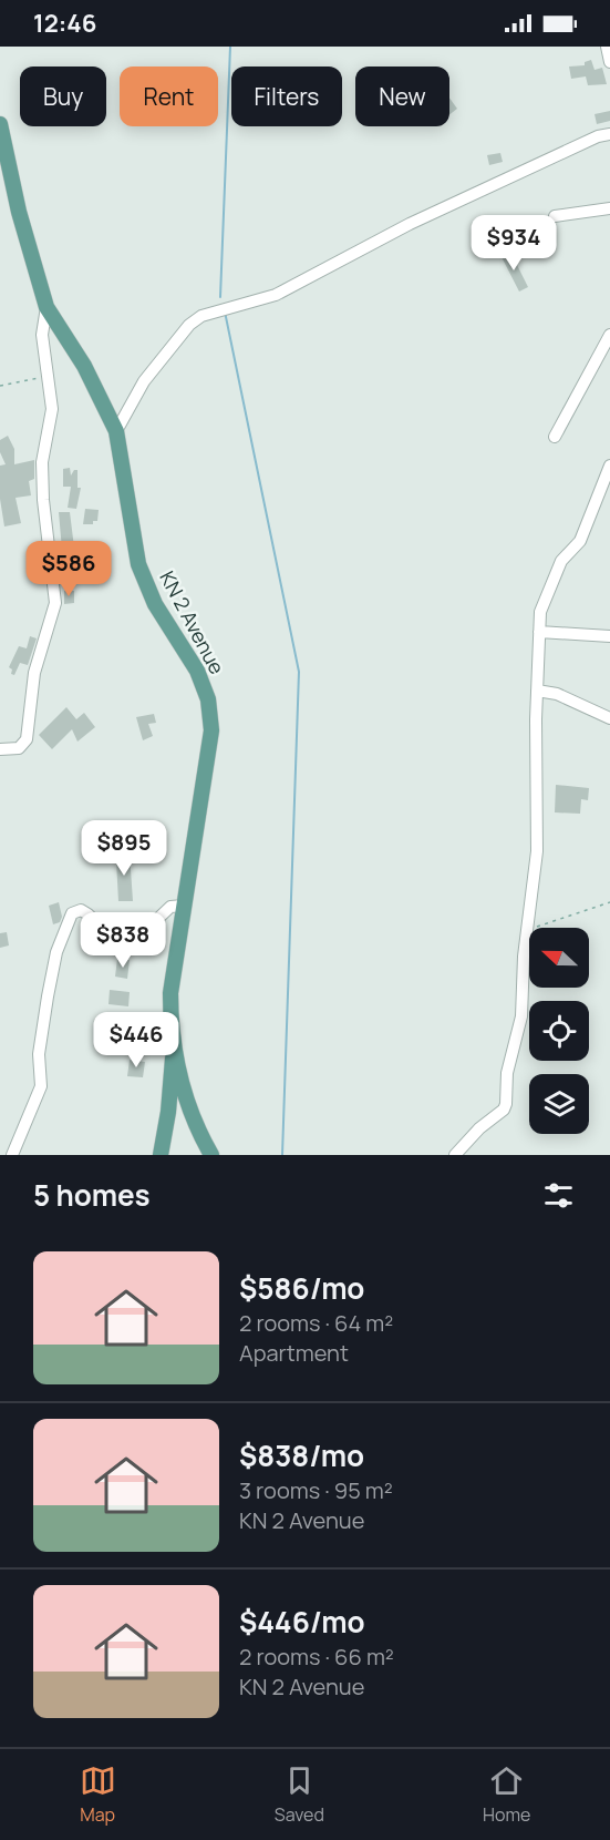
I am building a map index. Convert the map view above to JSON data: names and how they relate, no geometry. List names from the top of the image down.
{
  "streets": {
    "main road": ["KN 2 Avenue"]
  },
  "north": "left",
  "page": {
    "status": "12:46",
    "chip": [
      "Buy",
      "Rent",
      "Filters",
      "New"
    ],
    "price": [
      "$934",
      "$586",
      "$895",
      "$838",
      "$446"
    ],
    "heading": "5 homes",
    "list": [
      {
        "name": "$586/mo",
        "note": "2 rooms · 64 m² · Apartment"
      },
      {
        "name": "$838/mo",
        "note": "3 rooms · 95 m² · KN 2 Avenue"
      },
      {
        "name": "$446/mo",
        "note": "2 rooms · 66 m² · KN 2 Avenue"
      }
    ],
    "tabs": ["Map", "Saved", "Home"]
  }
}
